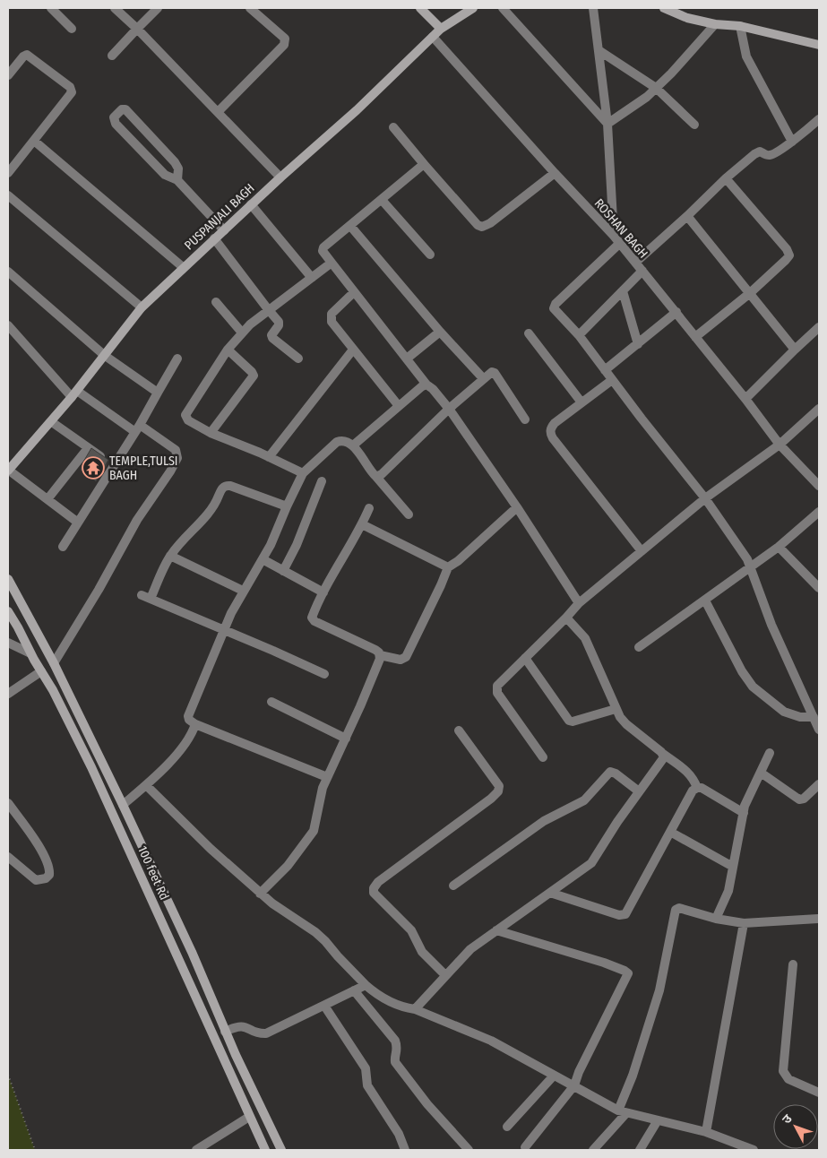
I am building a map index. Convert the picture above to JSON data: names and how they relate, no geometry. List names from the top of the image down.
{
  "streets": {
    "main road": ["PUSPANJALI BAGH", "100 feet Rd"],
    "street": ["ROSHAN BAGH"]
  },
  "crossings": [
    ["PUSPANJALI BAGH", "ROSHAN BAGH"]
  ],
  "places": {
    "temple": ["TEMPLE,TULSI BAGH"]
  },
  "north": "top left"
}
